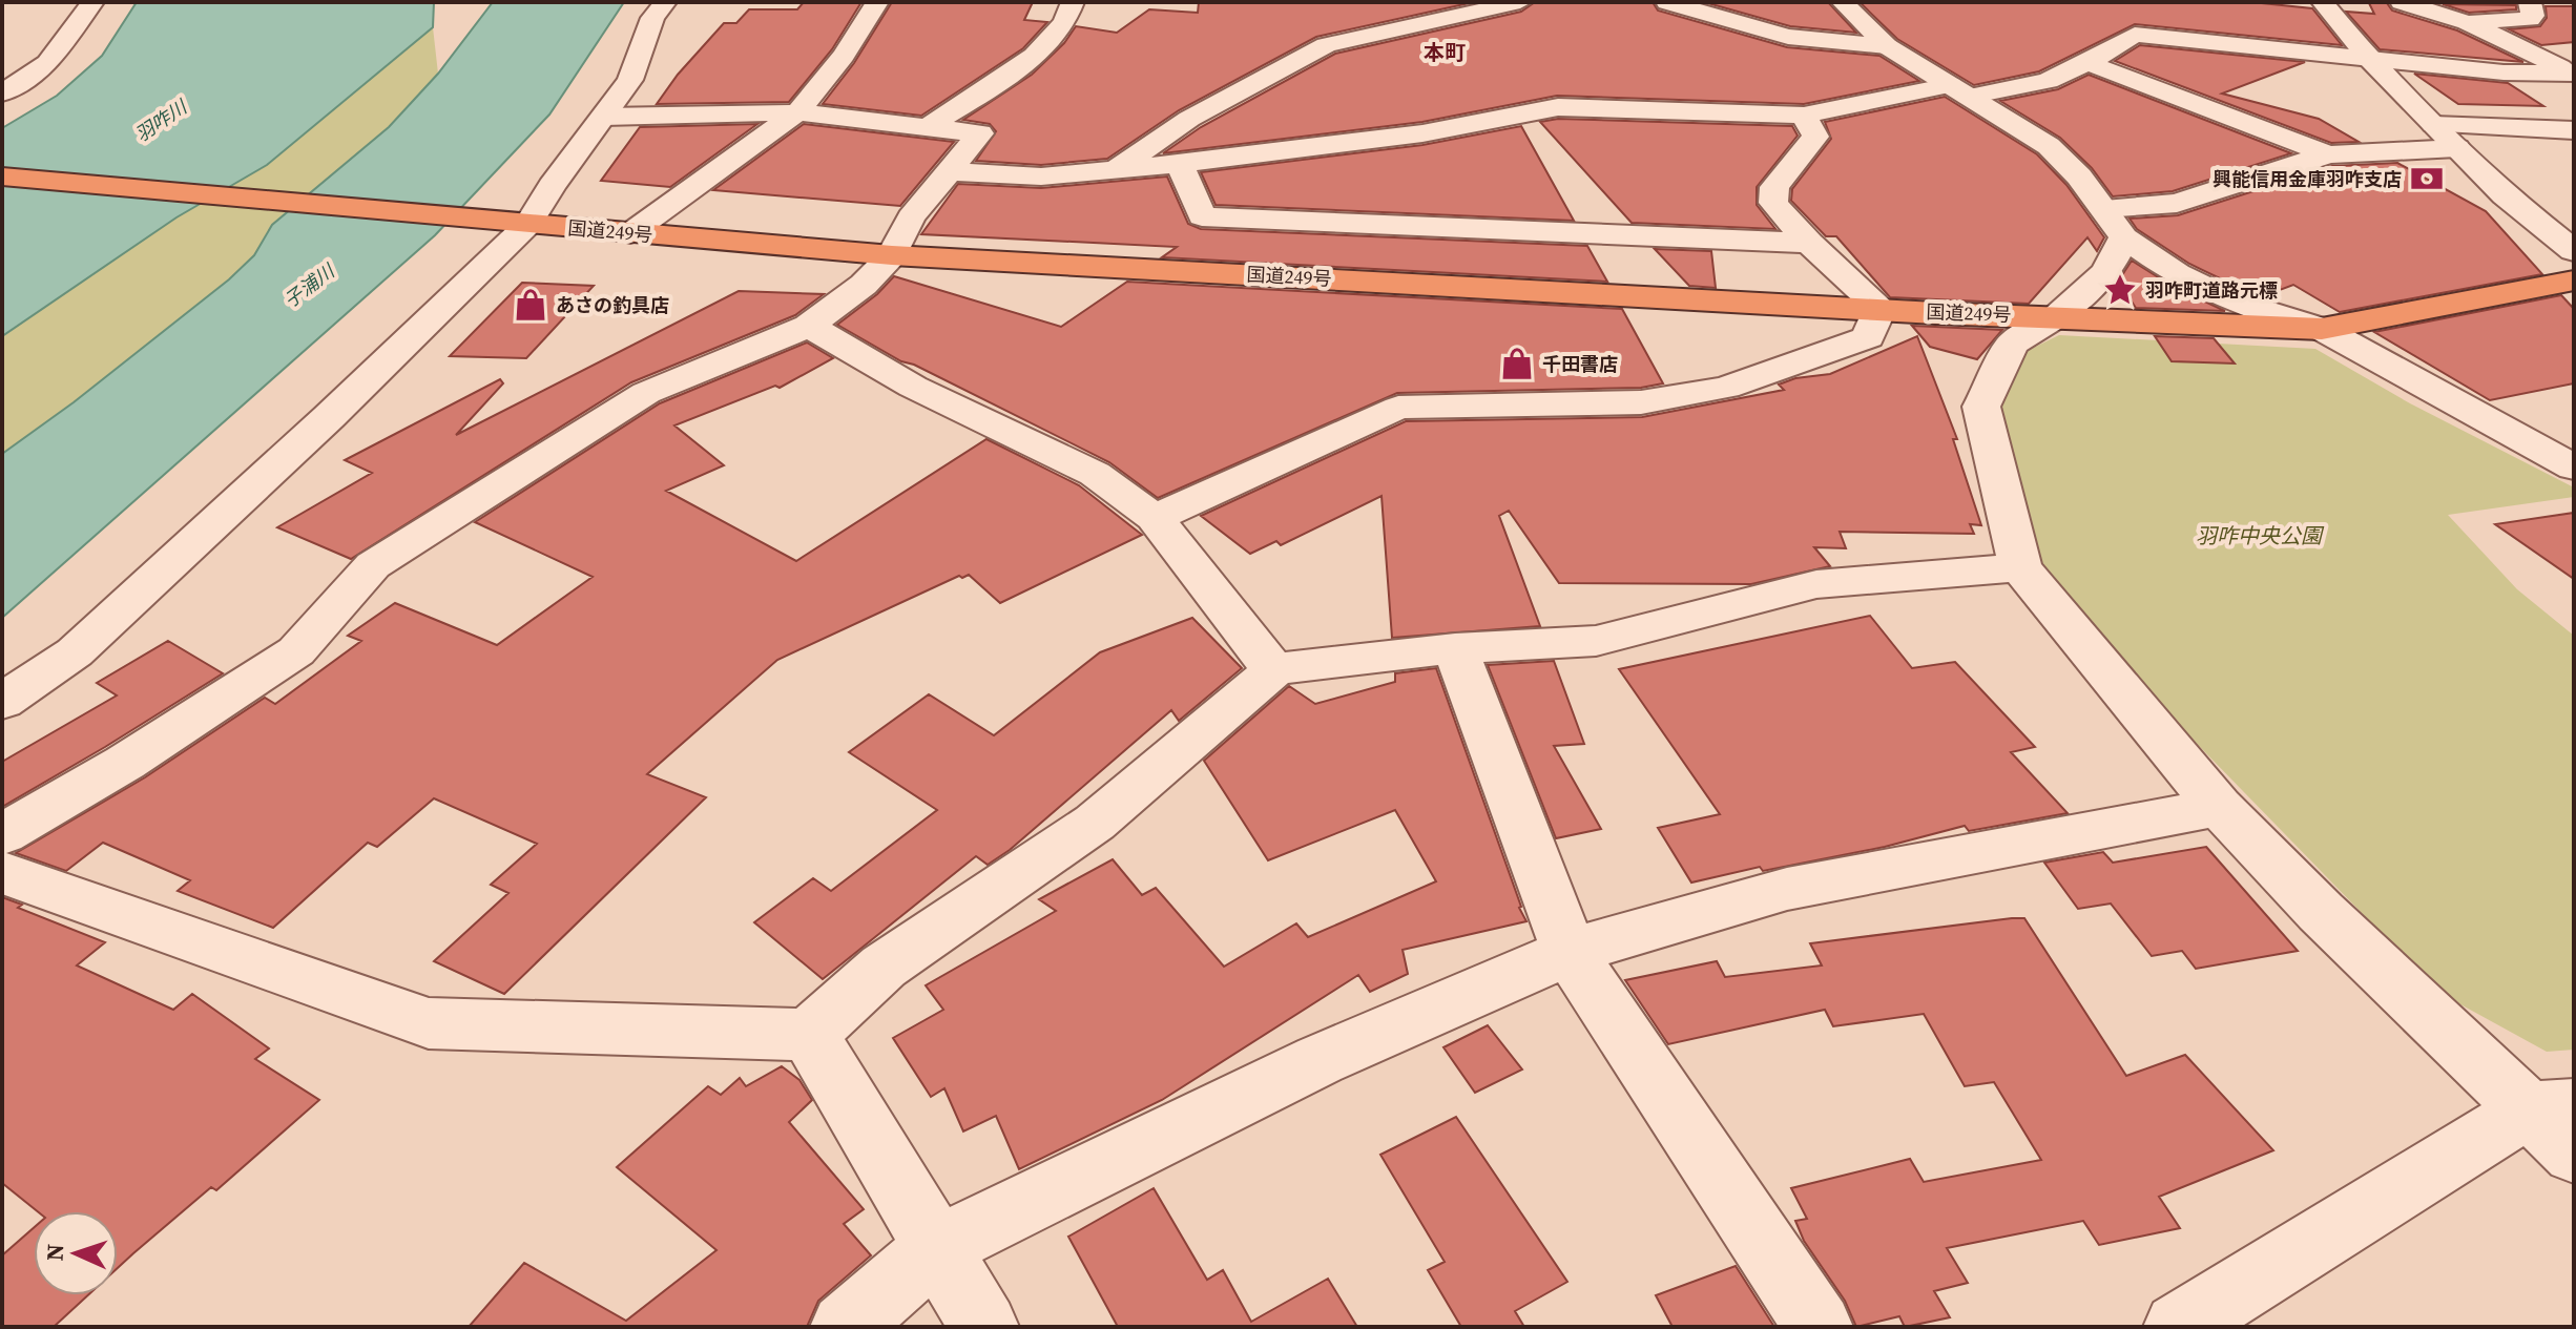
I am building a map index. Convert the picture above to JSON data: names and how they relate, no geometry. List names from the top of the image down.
{
  "streets": {
    "highway": ["国道249号"]
  },
  "districts": ["本町"],
  "water": ["羽咋川", "子浦川"],
  "parks": ["羽咋中央公園"],
  "places": {
    "bank": ["興能信用金庫羽咋支店"],
    "place": ["羽咋町道路元標"],
    "shop": ["あさの釣具店", "千田書店"]
  },
  "north": "left"
}
